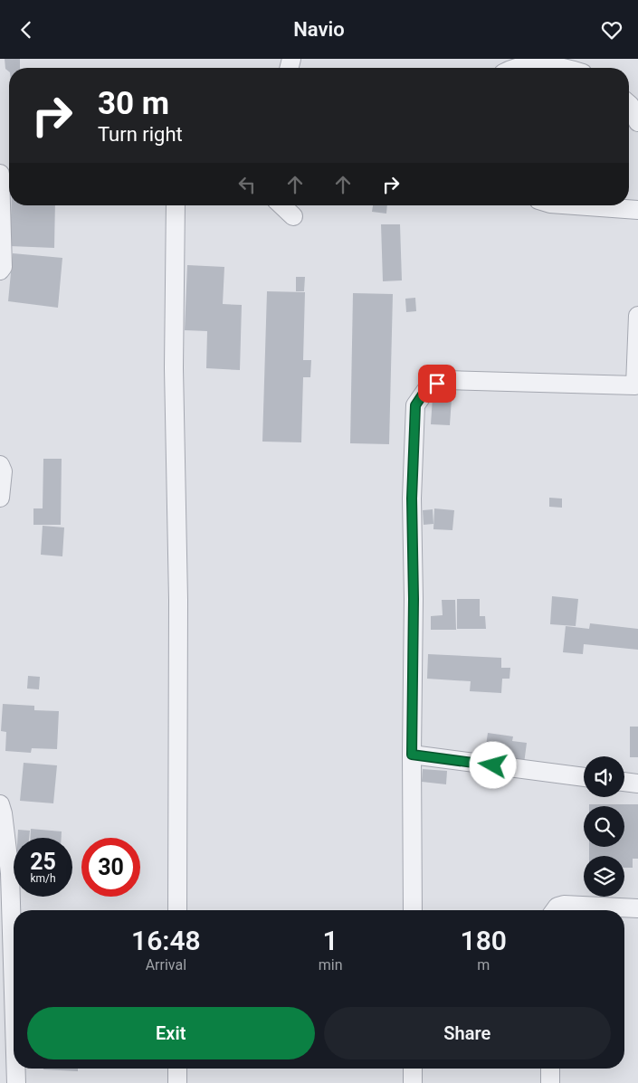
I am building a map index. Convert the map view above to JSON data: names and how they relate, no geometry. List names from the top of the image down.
{
  "page": {
    "header": "Navio",
    "turn": ["30 m", "Turn right"],
    "speed": "25 km/h",
    "limit": "30",
    "eta": [
      "16:48",
      "Arrival",
      "1",
      "min",
      "180",
      "m"
    ],
    "buttons": ["Exit", "Share"]
  }
}
